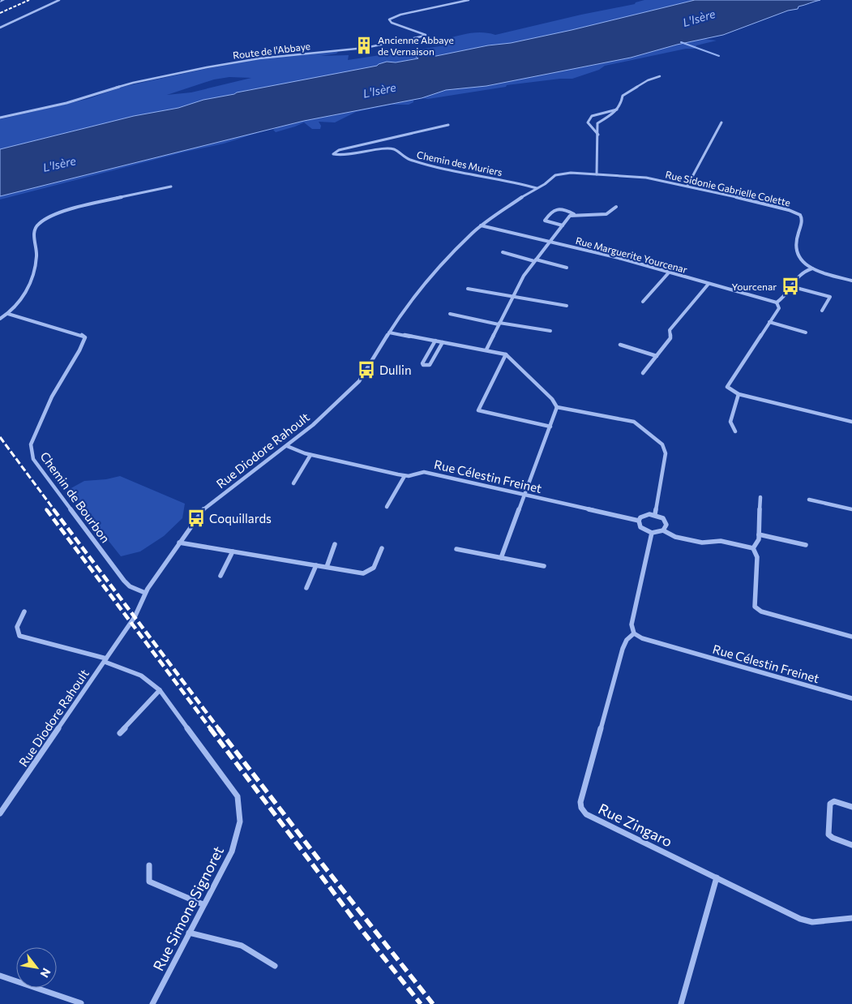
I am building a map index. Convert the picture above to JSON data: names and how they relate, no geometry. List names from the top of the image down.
{
  "streets": {
    "street": [
      "Route de l'Abbaye",
      "Chemin des Muriers",
      "Rue Sidonie Gabrielle Colette",
      "Rue Marguerite Yourcenar",
      "Rue Diodore Rahoult",
      "Rue Célestin Freinet",
      "Chemin de Bourbon",
      "Rue Zingaro",
      "Rue Simone Signoret"
    ]
  },
  "crossings": [
    ["Chemin des Muriers", "Rue Diodore Rahoult"],
    ["Rue Sidonie Gabrielle Colette", "Rue Diodore Rahoult"],
    ["Rue Marguerite Yourcenar", "Rue Diodore Rahoult"],
    ["Rue Diodore Rahoult", "Rue Célestin Freinet"],
    ["Rue Diodore Rahoult", "Chemin de Bourbon"],
    ["Rue Célestin Freinet", "Rue Zingaro"]
  ],
  "water": ["L'Isère"],
  "places": {
    "building": ["Ancienne Abbaye de Vernaison"],
    "bus stop": ["Yourcenar", "Dullin", "Coquillards"]
  },
  "north": "bottom right"
}
